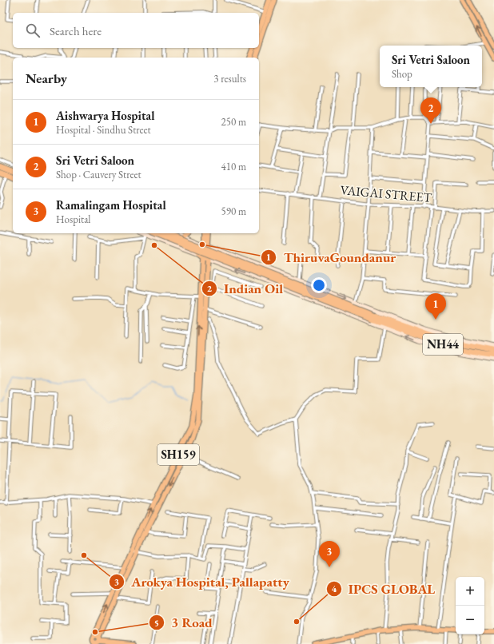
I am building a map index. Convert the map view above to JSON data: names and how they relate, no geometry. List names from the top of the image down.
{
  "streets": {
    "highway": ["NH44"],
    "main road": ["SH159"],
    "street": ["VAIGAI STREET"]
  },
  "places": [
    "ThiruvaGoundanur",
    "Indian Oil",
    "Arokya Hospital, Pallapatty",
    "IPCS GLOBAL",
    "3 Road"
  ],
  "page": {
    "search": "Search here",
    "popup": ["Sri Vetri Saloon", "Shop"],
    "heading": ["Nearby", "3 results"],
    "pins": ["2", "1", "3"],
    "list": [
      {
        "mark": "1",
        "name": "Aishwarya Hospital",
        "note": "Hospital · Sindhu Street",
        "value": "250 m"
      },
      {
        "mark": "2",
        "name": "Sri Vetri Saloon",
        "note": "Shop · Cauvery Street",
        "value": "410 m"
      },
      {
        "mark": "3",
        "name": "Ramalingam Hospital",
        "note": "Hospital",
        "value": "590 m"
      }
    ],
    "map_buttons": ["+", "−"]
  }
}
